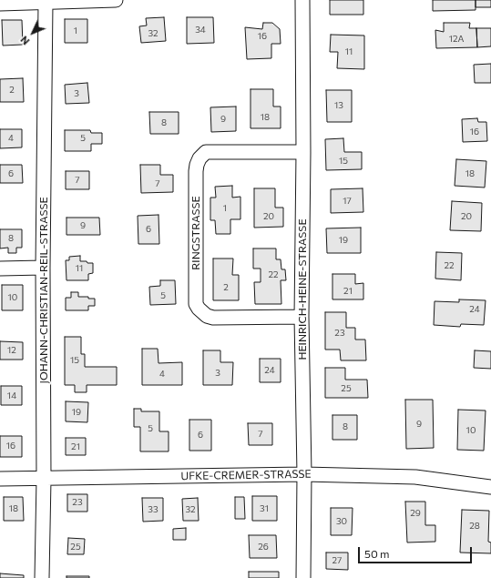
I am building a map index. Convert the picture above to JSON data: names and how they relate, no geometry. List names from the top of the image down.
{
  "streets": {
    "street": [
      "RINGSTRASSE",
      "HEINRICH-HEINE-STRASSE",
      "JOHANN-CHRISTIAN-REIL-STRASSE",
      "UFKE-CREMER-STRASSE"
    ]
  },
  "crossings": [
    ["RINGSTRASSE", "HEINRICH-HEINE-STRASSE"],
    ["HEINRICH-HEINE-STRASSE", "UFKE-CREMER-STRASSE"],
    ["JOHANN-CHRISTIAN-REIL-STRASSE", "UFKE-CREMER-STRASSE"]
  ],
  "house_numbers": [
    "34",
    "1",
    "32",
    "16",
    "12A",
    "11",
    "2",
    "3",
    "13",
    "18",
    "9",
    "8",
    "16",
    "4",
    "5",
    "15",
    "6",
    "18",
    "7",
    "7",
    "17",
    "1",
    "20",
    "20",
    "9",
    "6",
    "8",
    "19",
    "22",
    "11",
    "22",
    "2",
    "21",
    "5",
    "10",
    "24",
    "23",
    "12",
    "15",
    "24",
    "3",
    "4",
    "25",
    "14",
    "19",
    "9",
    "8",
    "5",
    "10",
    "7",
    "6",
    "16",
    "21",
    "23",
    "18",
    "31",
    "33",
    "32",
    "29",
    "30",
    "28",
    "25",
    "26",
    "27"
  ],
  "scale_bar": "50 m",
  "north": "bottom left"
}
